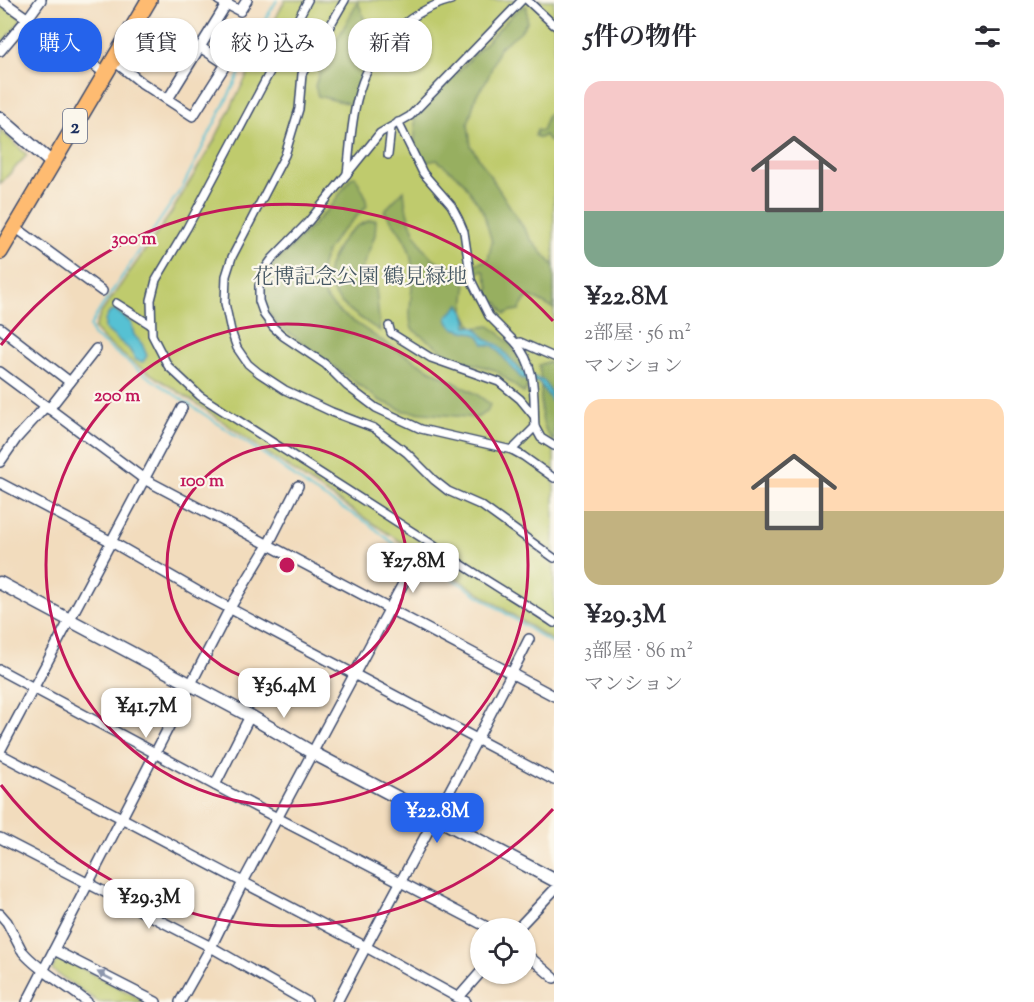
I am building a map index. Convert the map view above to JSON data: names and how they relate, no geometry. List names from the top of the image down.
{
  "streets": {
    "main road": ["2"]
  },
  "parks": ["花博記念公園 鶴見緑地"],
  "page": {
    "heading": "5件の物件",
    "chip": [
      "購入",
      "賃貸",
      "絞り込み",
      "新着"
    ],
    "list": [
      {
        "name": "¥22.8M",
        "note": "2部屋 · 56 m² · マンション"
      },
      {
        "name": "¥29.3M",
        "note": "3部屋 · 86 m² · マンション"
      }
    ],
    "price": [
      "¥27.8M",
      "¥36.4M",
      "¥41.7M",
      "¥22.8M",
      "¥29.3M"
    ]
  },
  "rings": ["300 m", "200 m", "100 m"]
}
